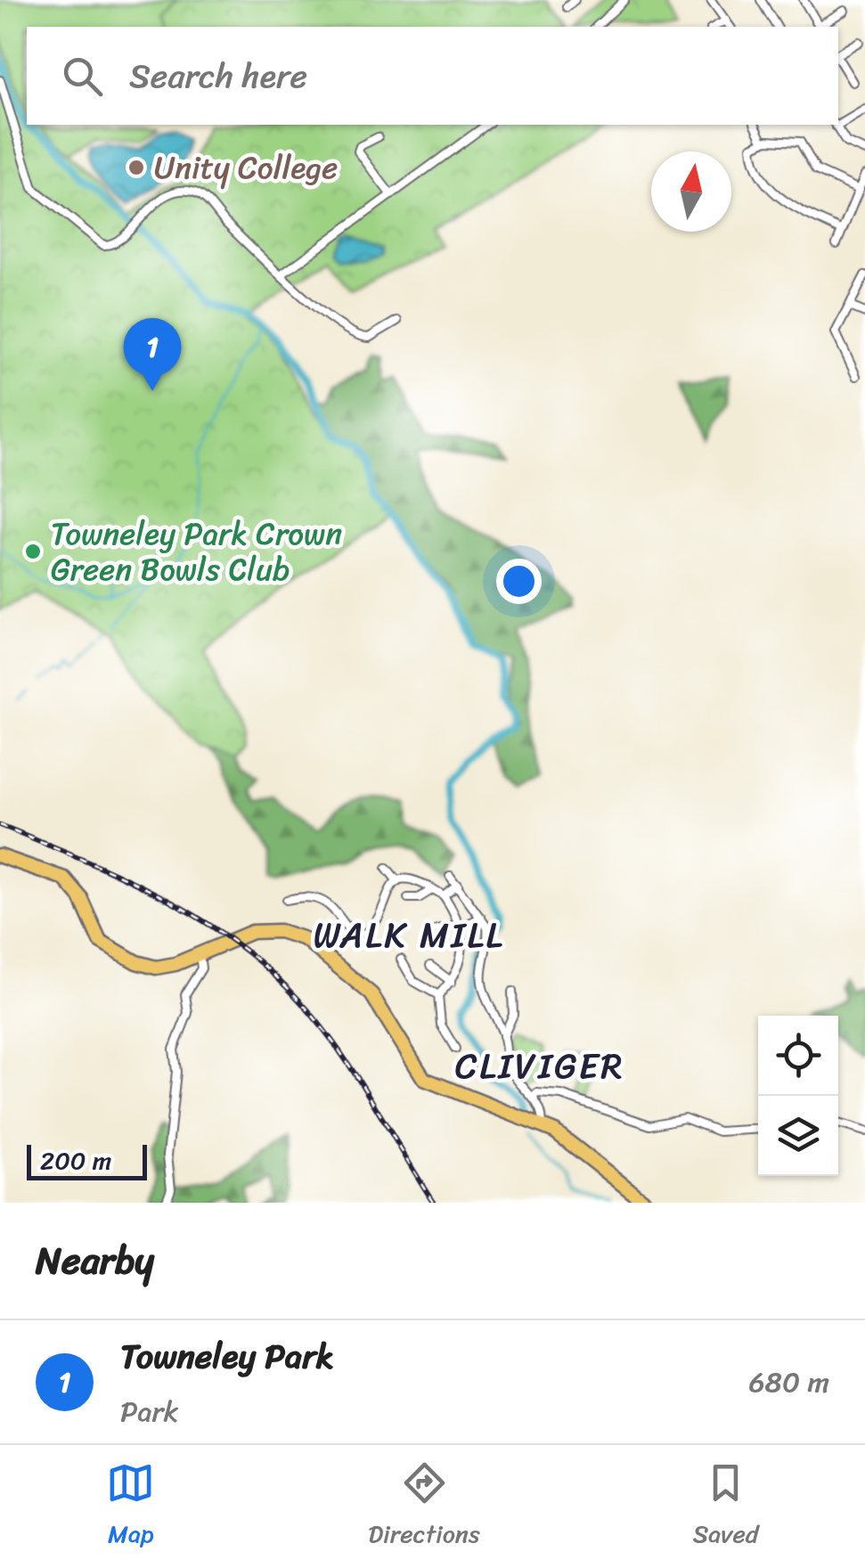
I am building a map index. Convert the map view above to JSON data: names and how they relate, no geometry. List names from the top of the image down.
{
  "districts": ["WALK MILL", "CLIVIGER"],
  "places": ["Unity College", "Towneley Park Crown Green Bowls Club"],
  "scale_bar": "200 m",
  "north": "top",
  "page": {
    "search": "Search here",
    "pins": "1",
    "scale": "200 m",
    "heading": "Nearby",
    "list": [
      {
        "mark": "1",
        "name": "Towneley Park",
        "note": "Park",
        "value": "680 m"
      }
    ],
    "nav": ["Map", "Directions", "Saved"]
  }
}
